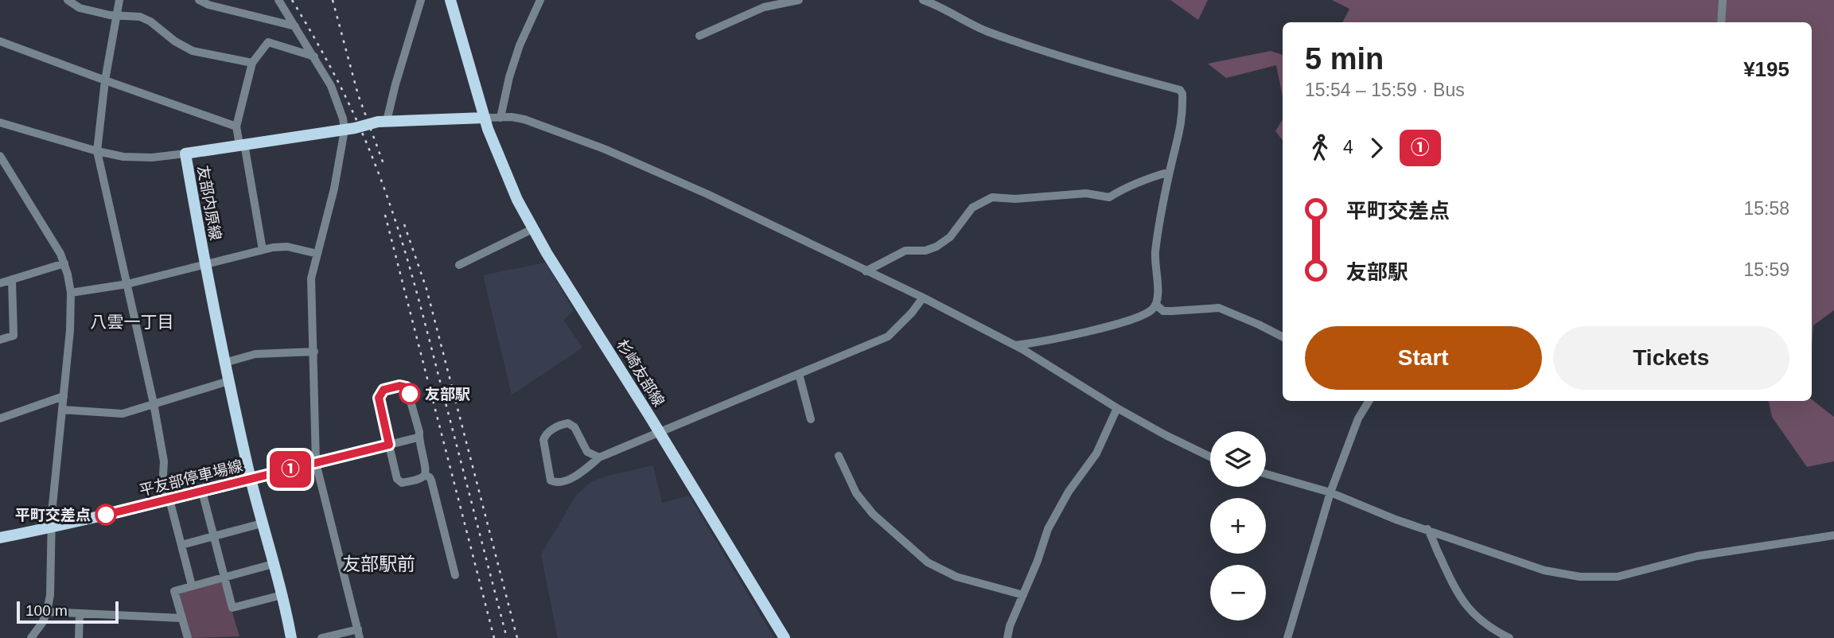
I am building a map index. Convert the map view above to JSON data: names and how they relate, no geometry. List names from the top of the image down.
{
  "streets": {
    "main road": ["友部内原線", "杉崎友部線", "平友部停車場線"]
  },
  "crossings": [
    ["友部内原線", "杉崎友部線"],
    ["友部内原線", "平友部停車場線"]
  ],
  "districts": ["八雲一丁目", "友部駅前"],
  "places": ["友部駅", "平町交差点"],
  "lines": ["bus line ①"],
  "scale_bar": "100 m",
  "page": {
    "on_map": "①",
    "heading": ["5 min", "15:54 – 15:59 · Bus", "¥195"],
    "legs": ["4", "①"],
    "list": [
      {
        "name": "平町交差点",
        "value": "15:58"
      },
      {
        "name": "友部駅",
        "value": "15:59"
      }
    ],
    "buttons": ["Start", "Tickets"],
    "map_buttons": ["+", "−"],
    "scale": "100 m"
  }
}
